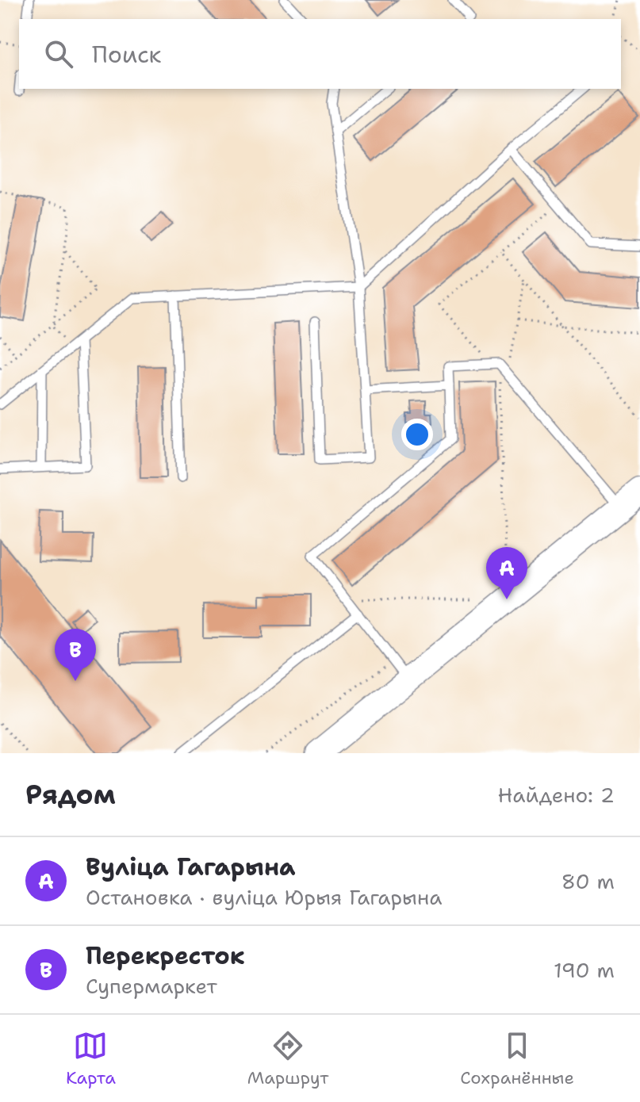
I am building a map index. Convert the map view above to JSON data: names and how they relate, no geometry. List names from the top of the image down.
{
  "page": {
    "search": "Поиск",
    "pins": ["A", "B"],
    "heading": ["Рядом", "Найдено: 2"],
    "list": [
      {
        "mark": "A",
        "name": "Вуліца Гагарына",
        "note": "Остановка · вуліца Юрыя Гагарына",
        "value": "80 m"
      },
      {
        "mark": "B",
        "name": "Перекресток",
        "note": "Супермаркет",
        "value": "190 m"
      }
    ],
    "nav": ["Карта", "Маршрут", "Сохранённые"]
  }
}
